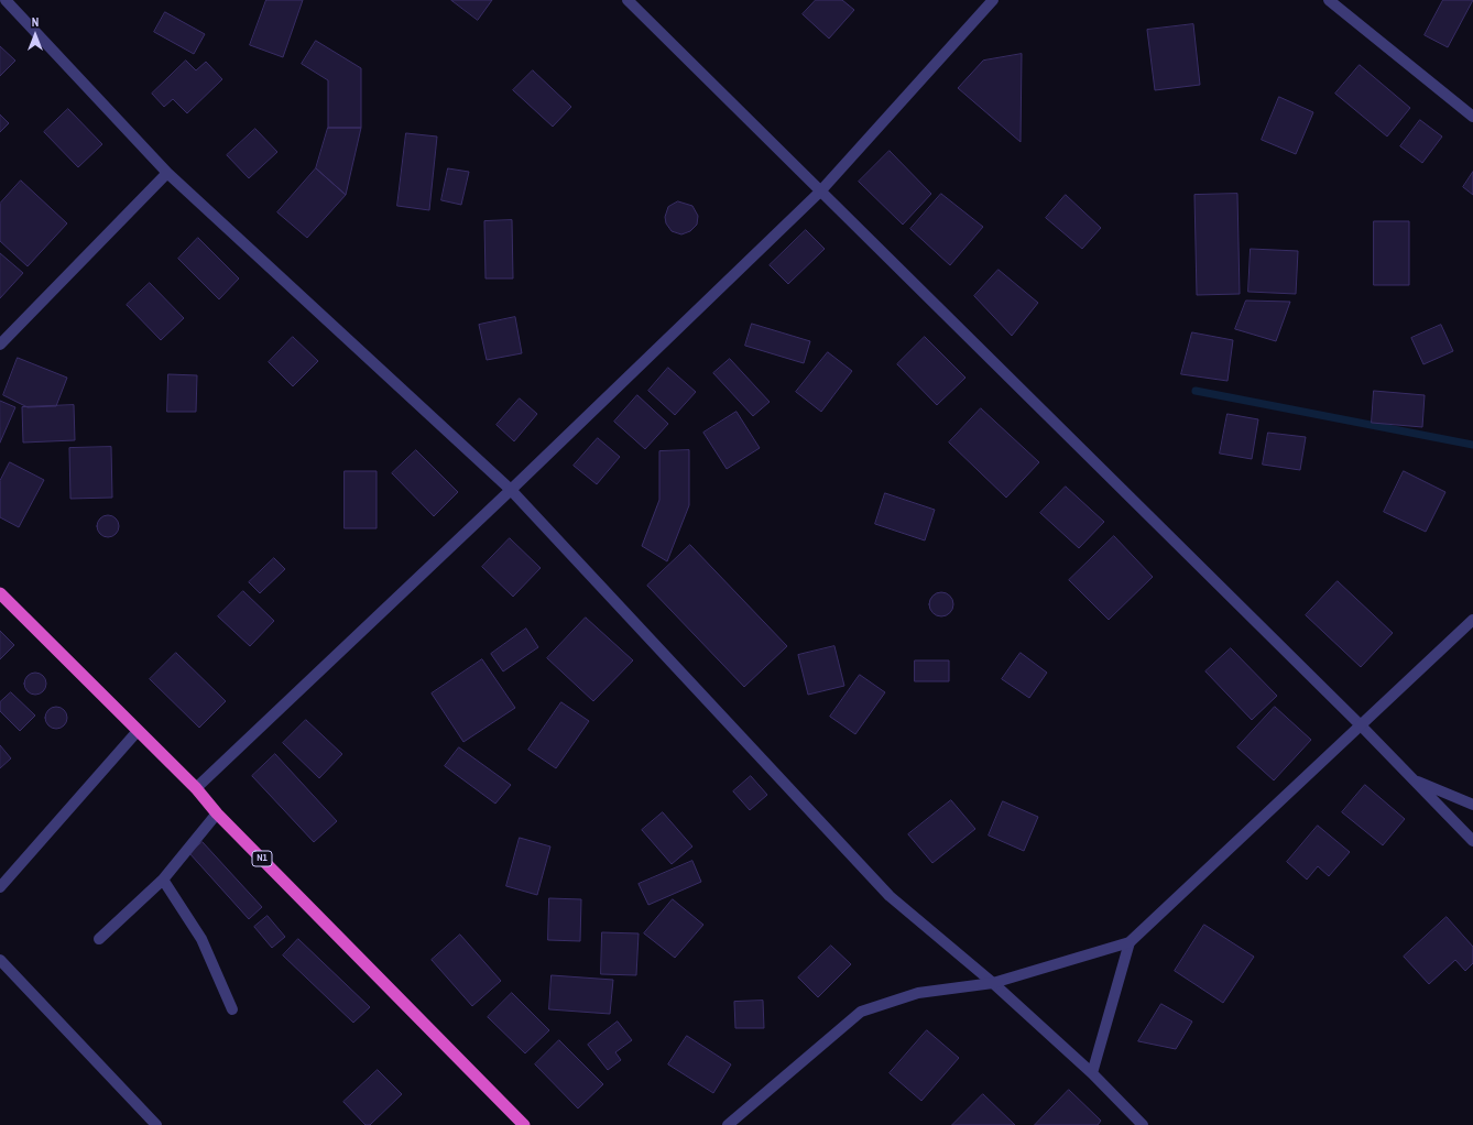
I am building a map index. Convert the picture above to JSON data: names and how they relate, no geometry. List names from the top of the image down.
{
  "streets": {
    "highway": ["N1"]
  },
  "north": "top"
}
